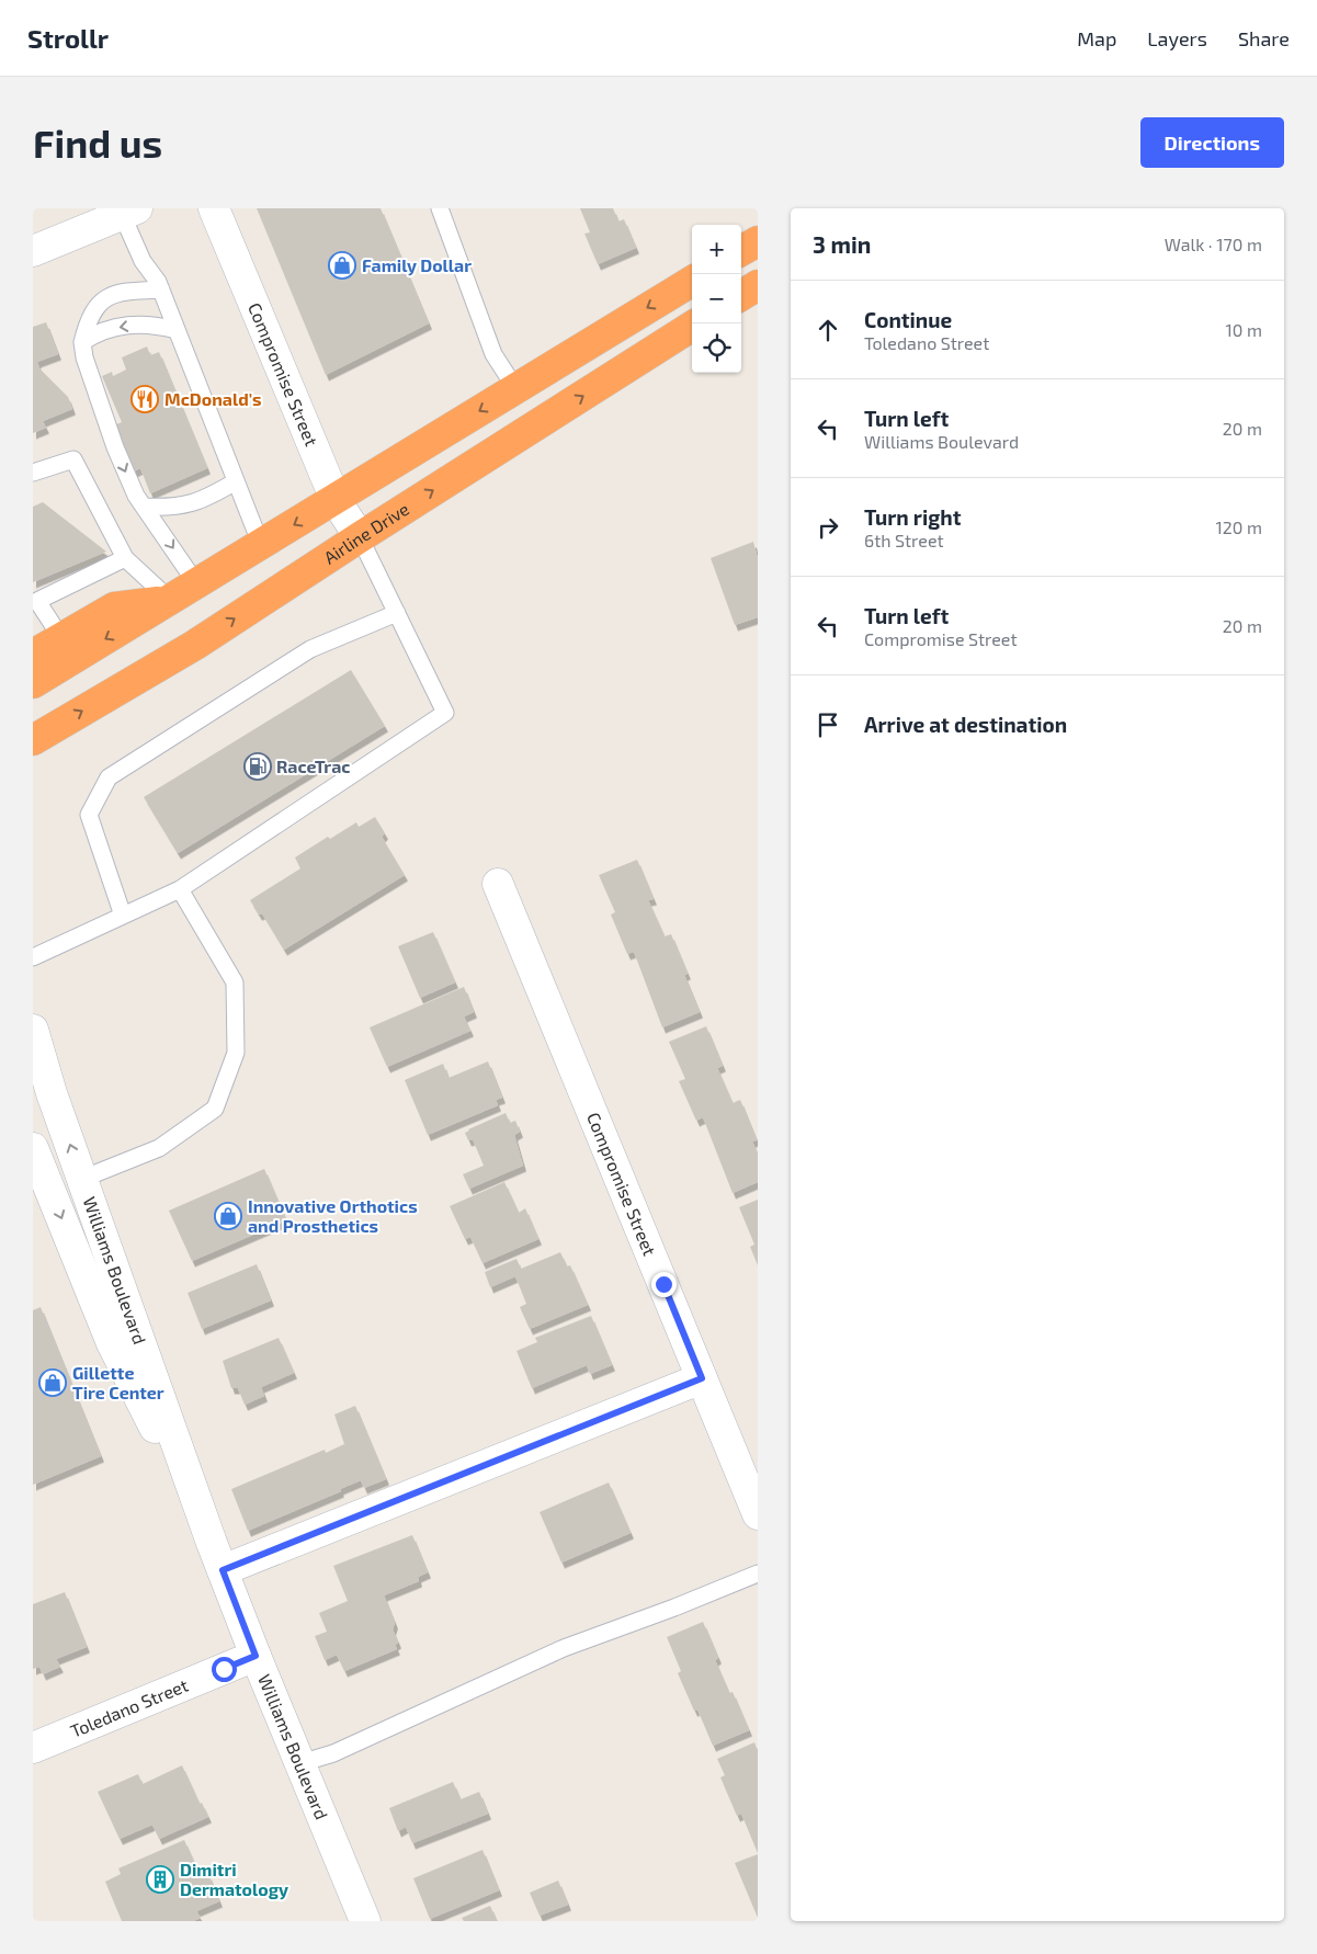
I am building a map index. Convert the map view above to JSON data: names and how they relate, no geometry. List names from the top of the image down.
{
  "streets": {
    "highway": ["Airline Drive"],
    "street": ["Compromise Street", "Williams Boulevard", "Toledano Street"]
  },
  "crossings": [
    ["Compromise Street", "Airline Drive"],
    ["Williams Boulevard", "Toledano Street"]
  ],
  "places": {
    "shop": ["Family Dollar", "Innovative Orthotics and Prosthetics", "Gillette Tire Center"],
    "restaurant": ["McDonald's"],
    "fuel station": ["RaceTrac"],
    "building": ["Dimitri Dermatology"]
  },
  "page": {
    "header": "Strollr",
    "nav": ["Map", "Layers", "Share"],
    "buttons": "Directions",
    "title": "Find us",
    "heading": ["3 min", "Walk · 170 m"],
    "map_buttons": ["+", "−"],
    "list": [
      ["Continue", "Toledano Street", "10 m"],
      ["Turn left", "Williams Boulevard", "20 m"],
      ["Turn right", "6th Street", "120 m"],
      ["Turn left", "Compromise Street", "20 m"],
      "Arrive at destination"
    ]
  }
}
